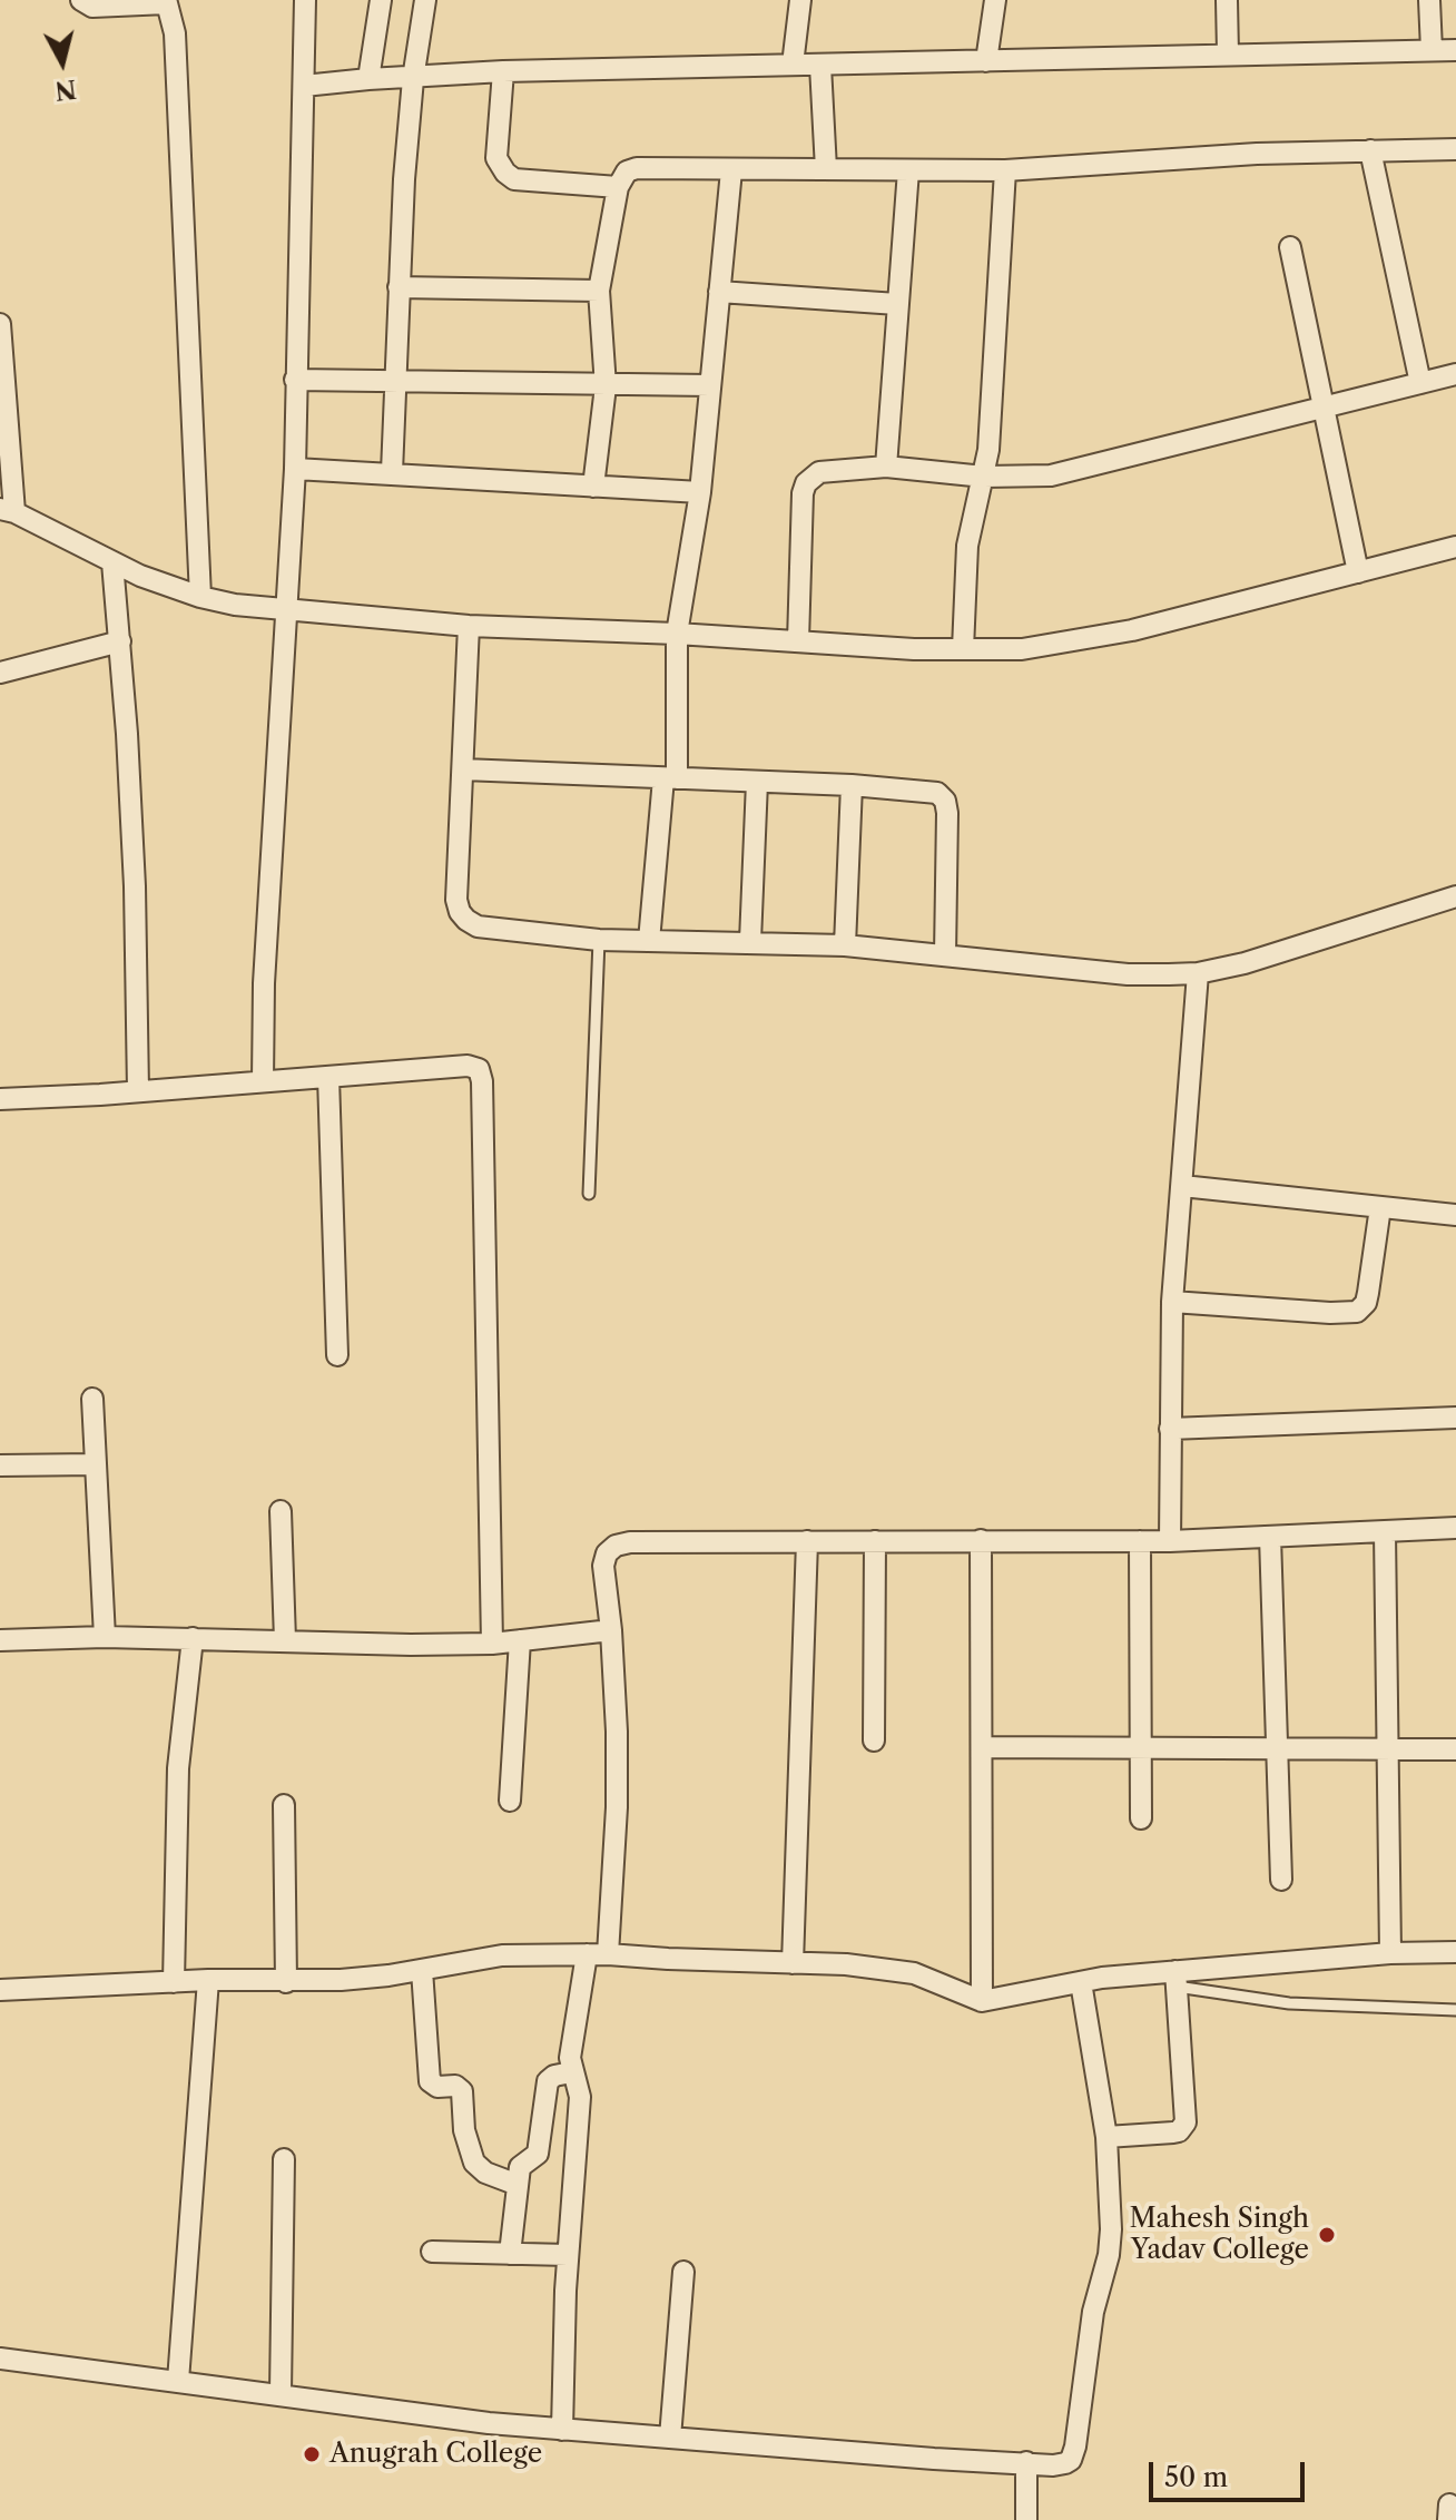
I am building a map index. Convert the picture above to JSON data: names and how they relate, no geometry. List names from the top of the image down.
{
  "places": ["Mahesh Singh Yadav College", "Anugrah College"],
  "scale_bar": "50 m",
  "north": "bottom"
}
